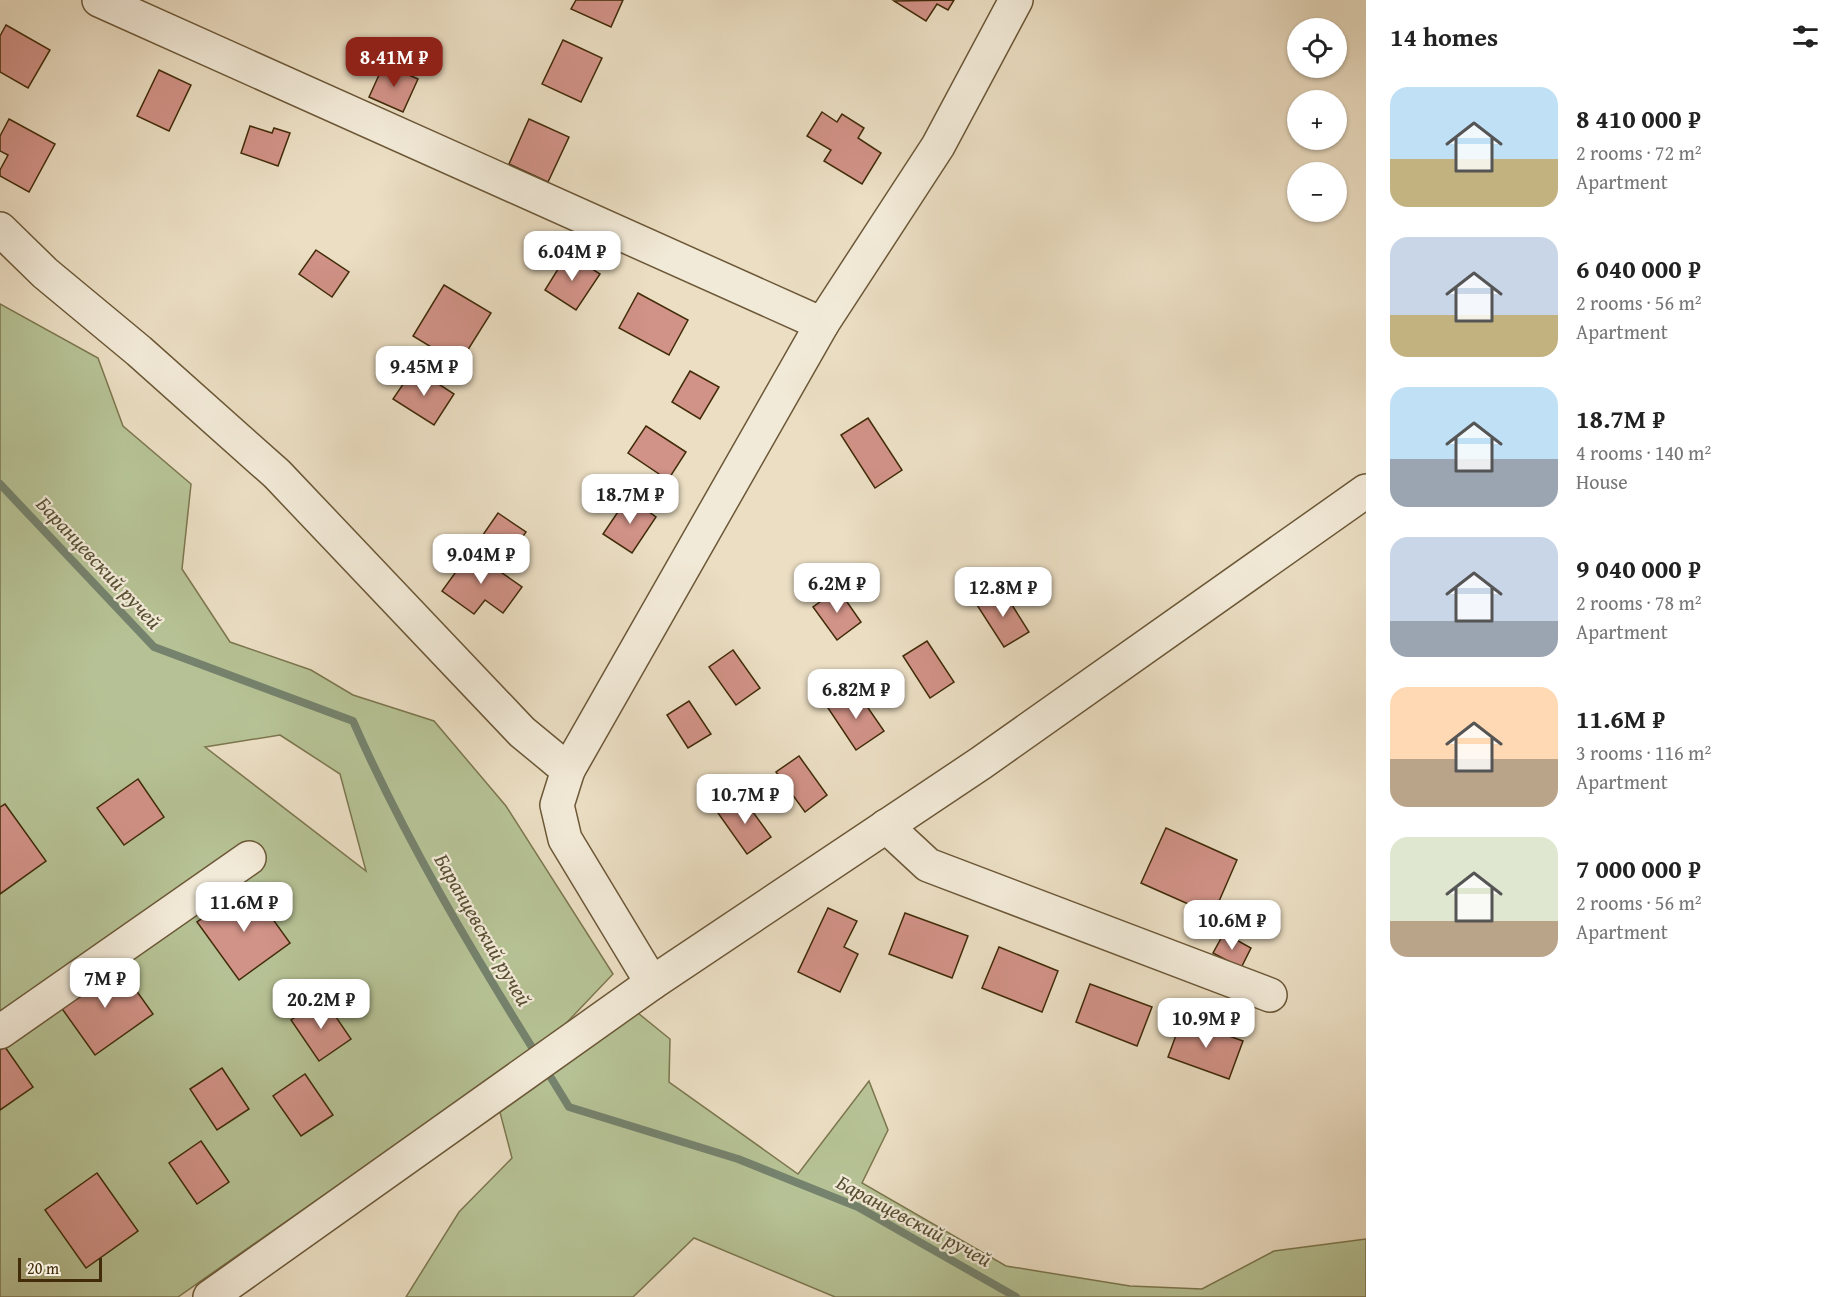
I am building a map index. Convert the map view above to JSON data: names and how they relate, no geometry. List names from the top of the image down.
{
  "water": ["Баранцевский ручей"],
  "scale_bar": "20 m",
  "page": {
    "heading": "14 homes",
    "map_buttons": ["+", "−"],
    "price": [
      "8.41M ₽",
      "6.04M ₽",
      "9.45M ₽",
      "18.7M ₽",
      "9.04M ₽",
      "6.2M ₽",
      "12.8M ₽",
      "6.82M ₽",
      "10.7M ₽",
      "11.6M ₽",
      "10.6M ₽",
      "7M ₽",
      "20.2M ₽",
      "10.9M ₽"
    ],
    "list": [
      {
        "name": "8 410 000 ₽",
        "note": "2 rooms · 72 m² · Apartment"
      },
      {
        "name": "6 040 000 ₽",
        "note": "2 rooms · 56 m² · Apartment"
      },
      {
        "name": "18.7M ₽",
        "note": "4 rooms · 140 m² · House"
      },
      {
        "name": "9 040 000 ₽",
        "note": "2 rooms · 78 m² · Apartment"
      },
      {
        "name": "11.6M ₽",
        "note": "3 rooms · 116 m² · Apartment"
      },
      {
        "name": "7 000 000 ₽",
        "note": "2 rooms · 56 m² · Apartment"
      }
    ],
    "scale": "20 m"
  }
}
